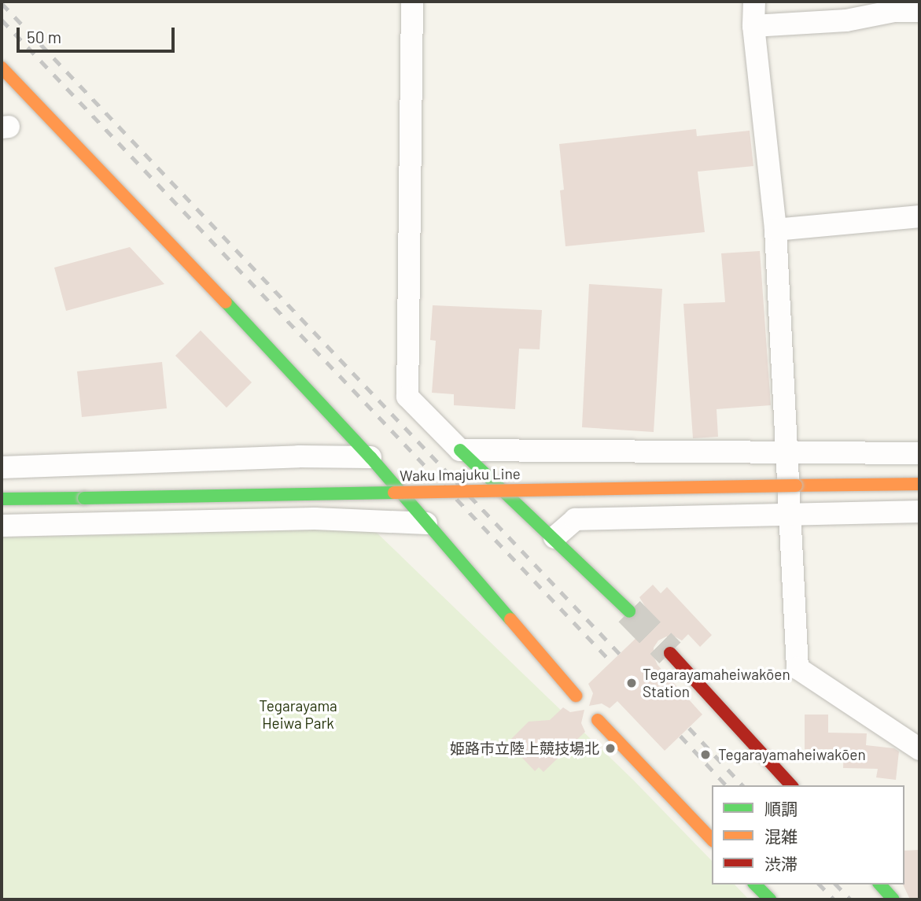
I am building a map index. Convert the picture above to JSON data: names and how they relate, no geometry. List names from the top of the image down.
{
  "streets": {
    "street": ["Waku Imajuku Line"]
  },
  "parks": ["Tegarayama Heiwa Park"],
  "places": ["Tegarayamaheiwakōen Station", "姫路市立陸上競技場北", "Tegarayamaheiwakōen"],
  "legend": ["順調", "混雑", "渋滞"],
  "scale_bar": "50 m"
}
